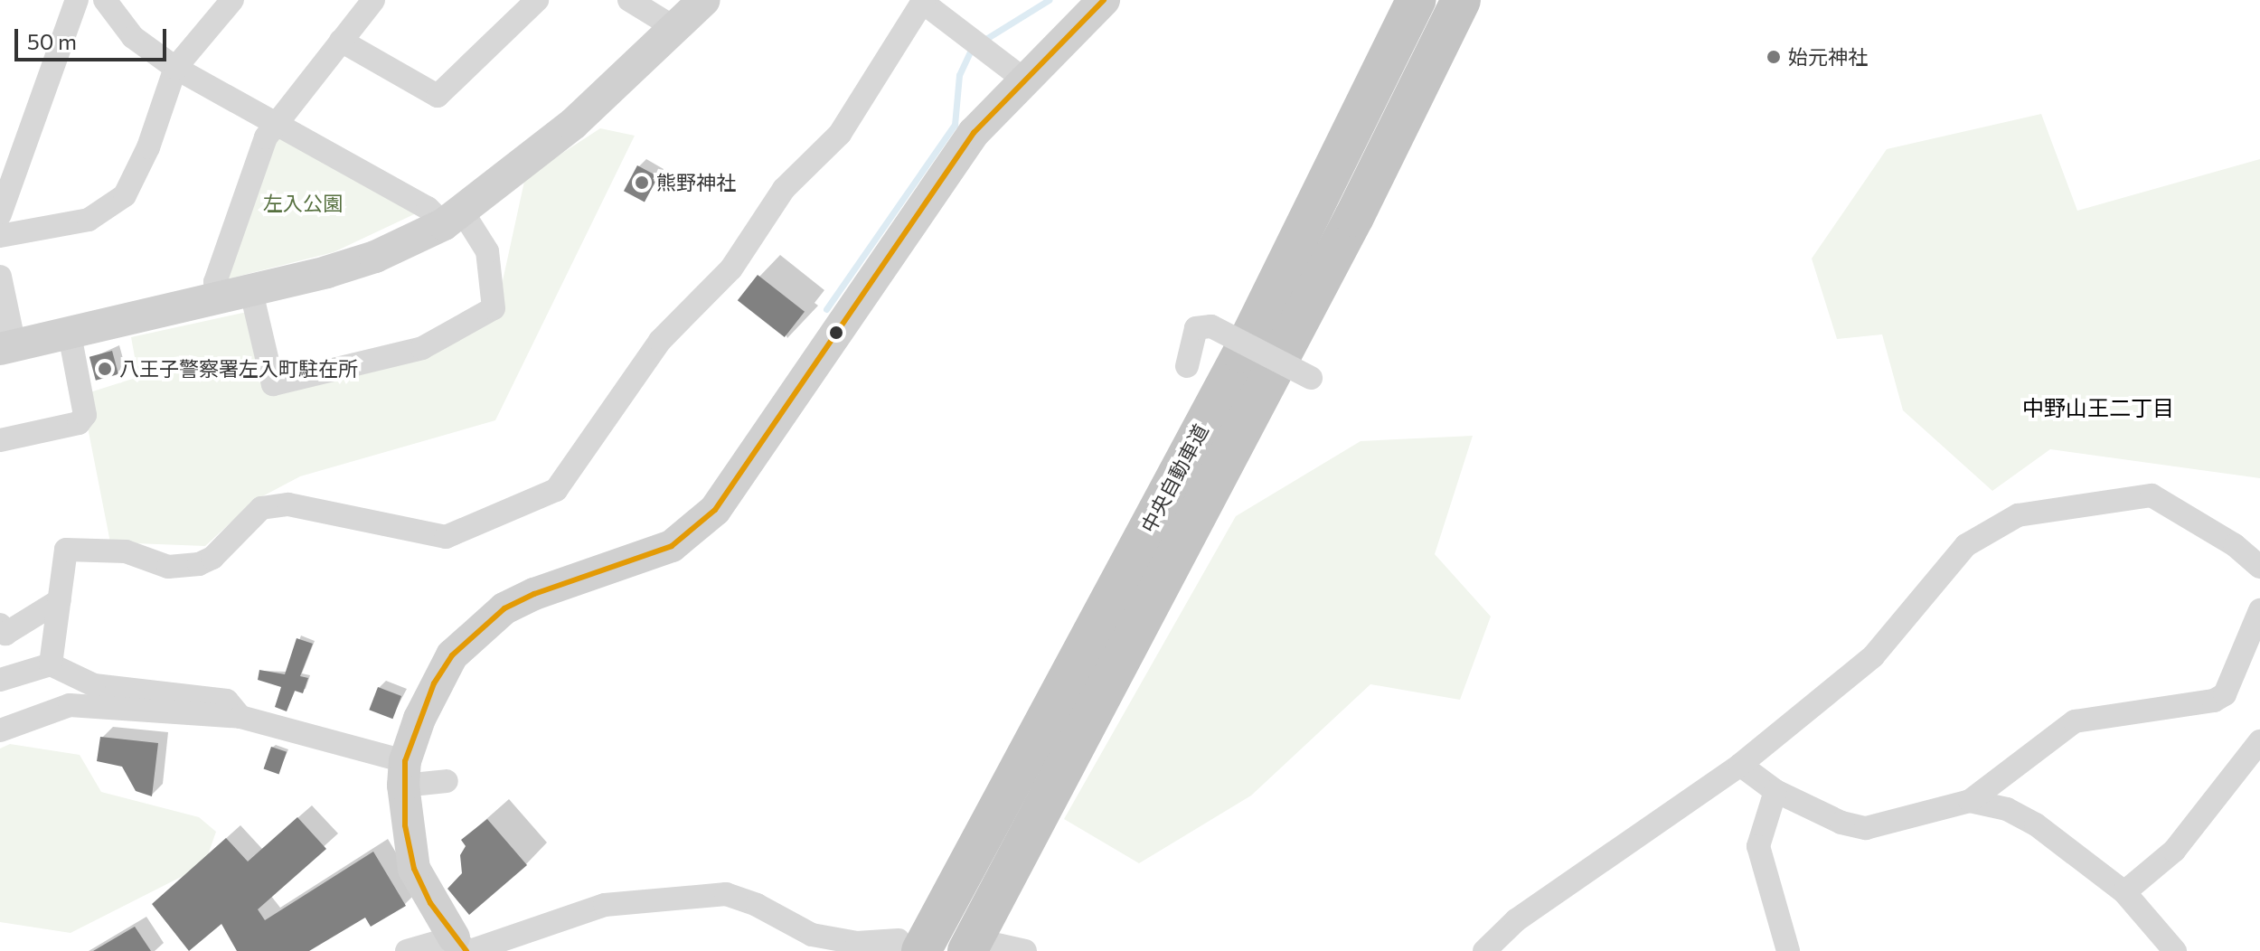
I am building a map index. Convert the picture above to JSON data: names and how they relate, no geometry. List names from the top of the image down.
{
  "streets": {
    "highway": ["中央自動車道"]
  },
  "districts": ["中野山王二丁目"],
  "parks": ["左入公園"],
  "places": ["始元神社", "熊野神社", "八王子警察署左入町駐在所"],
  "scale_bar": "50 m"
}
